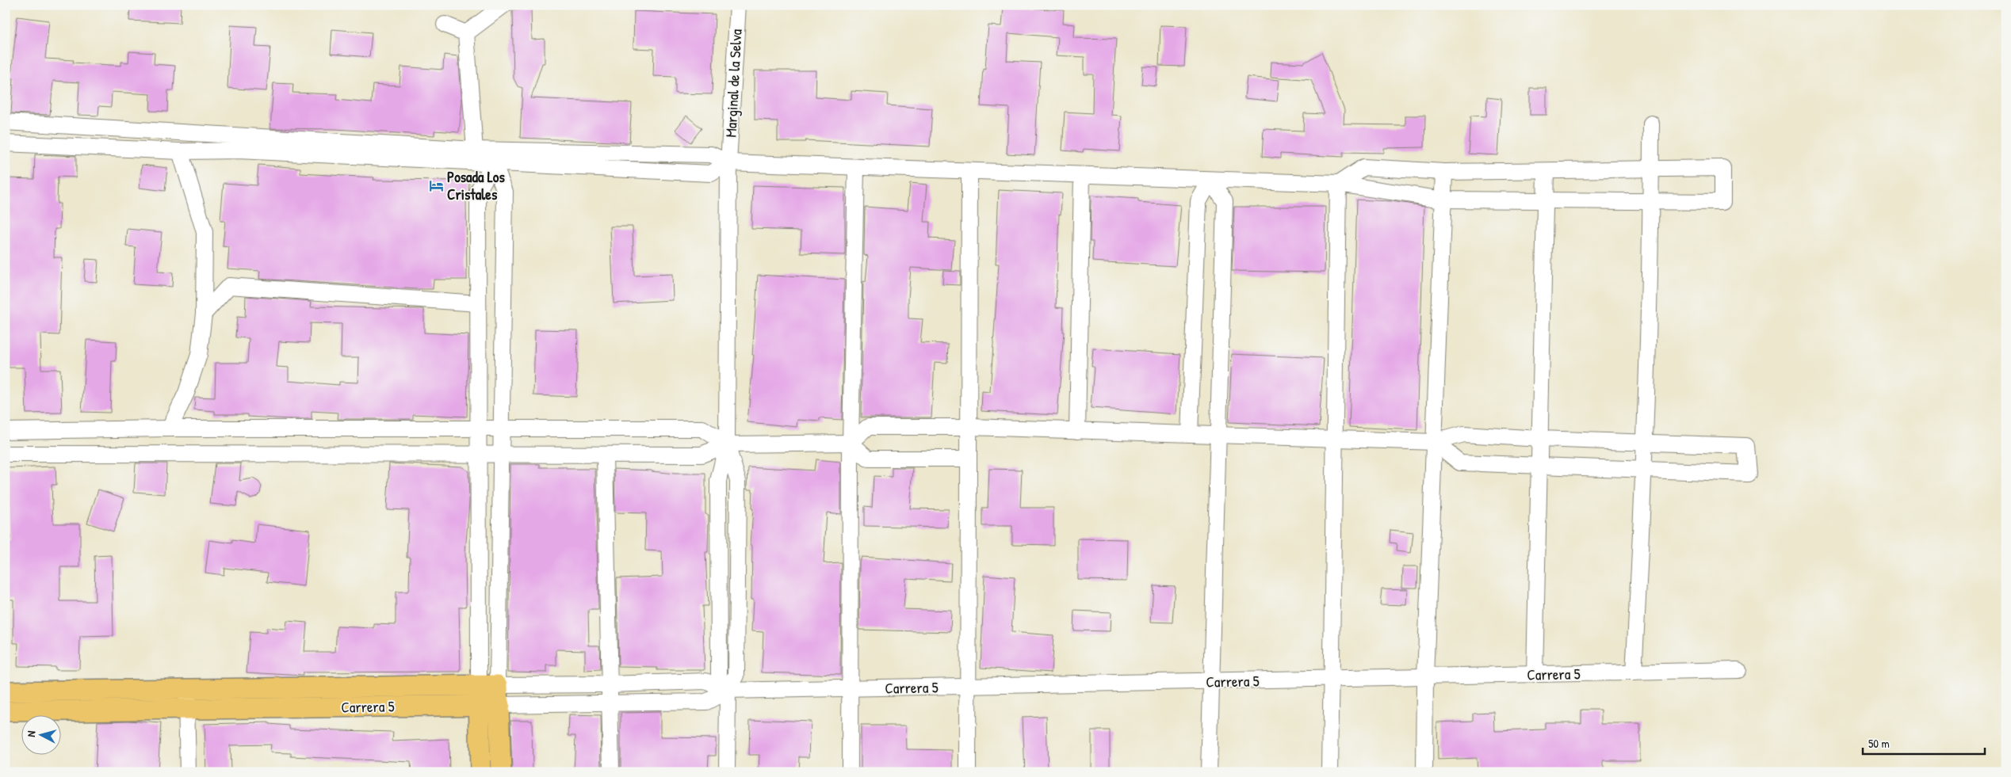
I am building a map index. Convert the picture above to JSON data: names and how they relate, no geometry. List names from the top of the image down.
{
  "streets": {
    "main road": ["Carrera 5"],
    "street": ["Marginal de la Selva"]
  },
  "crossings": [
    ["Marginal de la Selva", "Carrera 5"]
  ],
  "places": {
    "hotel": ["Posada Los Cristales"]
  },
  "scale_bar": "50 m",
  "north": "left"
}
